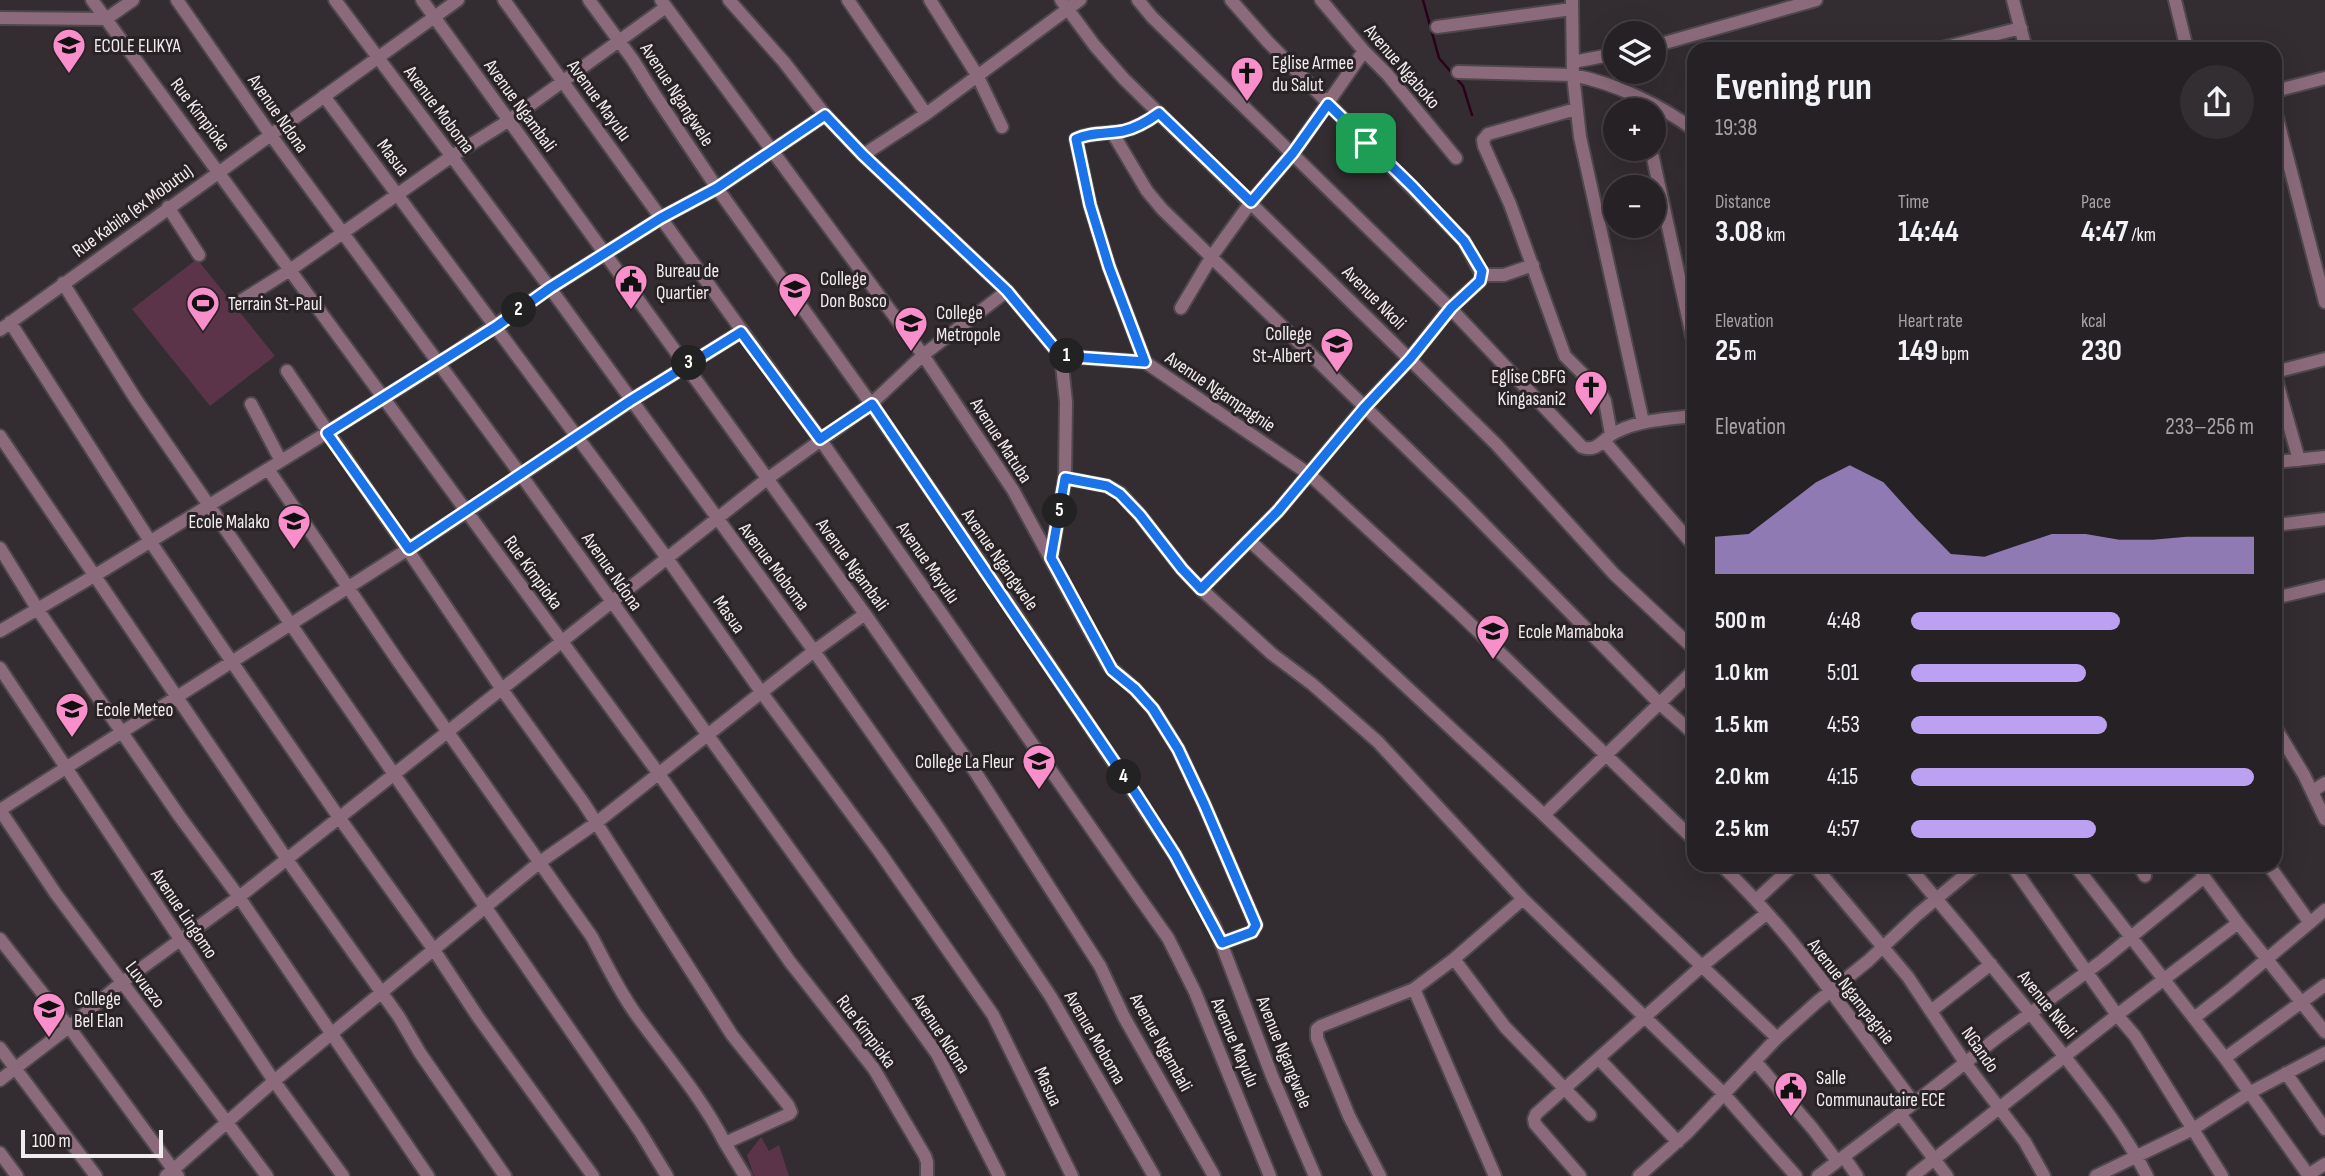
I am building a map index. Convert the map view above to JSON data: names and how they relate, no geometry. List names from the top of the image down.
{
  "streets": {
    "street": [
      "Avenue Ngaboko",
      "Avenue Ngangwele",
      "Avenue Mayulu",
      "Avenue Ngambali",
      "Avenue Moboma",
      "Avenue Ndona",
      "Rue Kimpioka",
      "Masua",
      "Rue Kabila (ex Mobutu)",
      "Avenue Nkoli",
      "Avenue Ngampagnie",
      "Avenue Matuba",
      "Avenue Lingomo",
      "Luvuezo",
      "NGando"
    ]
  },
  "crossings": [
    ["Avenue Ngangwele", "Avenue Matuba"],
    ["Avenue Ngambali", "Rue Kabila (ex Mobutu)"],
    ["Avenue Moboma", "Rue Kabila (ex Mobutu)"],
    ["Avenue Ndona", "Rue Kabila (ex Mobutu)"],
    ["Rue Kimpioka", "Rue Kabila (ex Mobutu)"],
    ["Masua", "Rue Kabila (ex Mobutu)"]
  ],
  "places": {
    "school or university": [
      "ECOLE ELIKYA",
      "College Don Bosco",
      "College Metropole",
      "College St-Albert",
      "Ecole Malako",
      "Ecole Mamaboka",
      "Ecole Meteo",
      "College La Fleur",
      "College Bel Elan"
    ],
    "church": ["Eglise Armee du Salut", "Eglise CBFG Kingasani2"],
    "public building": ["Bureau de Quartier", "Salle Communautaire ECE"],
    "sports": ["Terrain St-Paul"]
  },
  "scale_bar": "100 m",
  "page": {
    "map_buttons": ["+", "−"],
    "heading": ["Evening run", "19:38"],
    "stats": [
      ["Distance", "3.08 km"],
      ["Time", "14:44"],
      ["Pace", "4:47 /km"],
      ["Elevation", "25 m"],
      ["Heart rate", "149 bpm"],
      ["kcal", "230"]
    ],
    "pins": [
      "2",
      "1",
      "3",
      "5",
      "4"
    ],
    "chart": ["Elevation", "233–256 m"],
    "list": [
      {
        "name": "500 m",
        "note": "4:48"
      },
      {
        "name": "1.0 km",
        "note": "5:01"
      },
      {
        "name": "1.5 km",
        "note": "4:53"
      },
      {
        "name": "2.0 km",
        "note": "4:15"
      },
      {
        "name": "2.5 km",
        "note": "4:57"
      }
    ],
    "scale": "100 m"
  }
}
